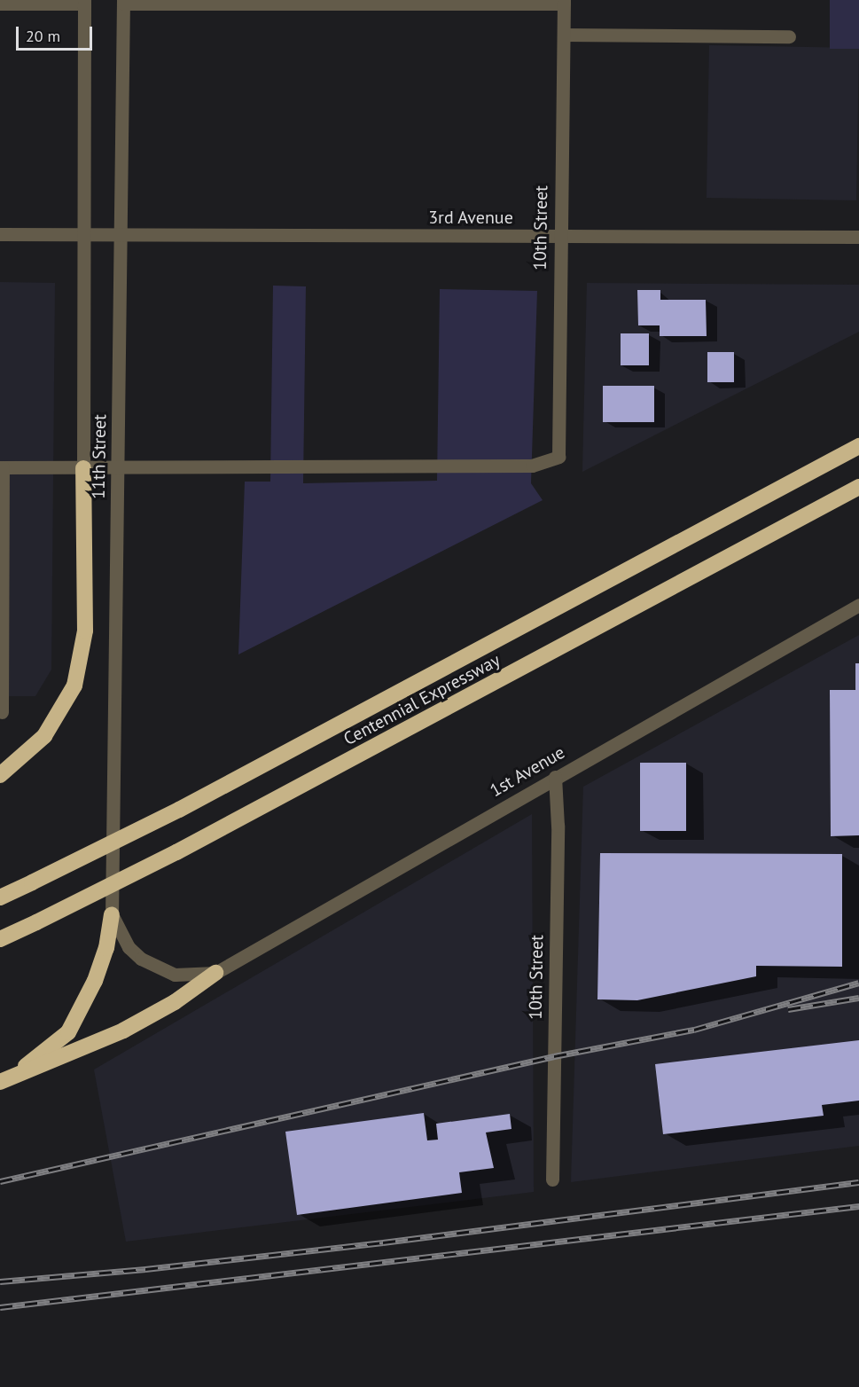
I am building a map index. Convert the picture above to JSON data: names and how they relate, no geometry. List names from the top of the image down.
{
  "streets": {
    "highway": ["Centennial Expressway"],
    "street": [
      "3rd Avenue",
      "10th Street",
      "11th Street",
      "1st Avenue"
    ]
  },
  "crossings": [
    ["3rd Avenue", "10th Street"],
    ["3rd Avenue", "11th Street"],
    ["10th Street", "11th Street"],
    ["10th Street", "1st Avenue"]
  ],
  "scale_bar": "20 m"
}
